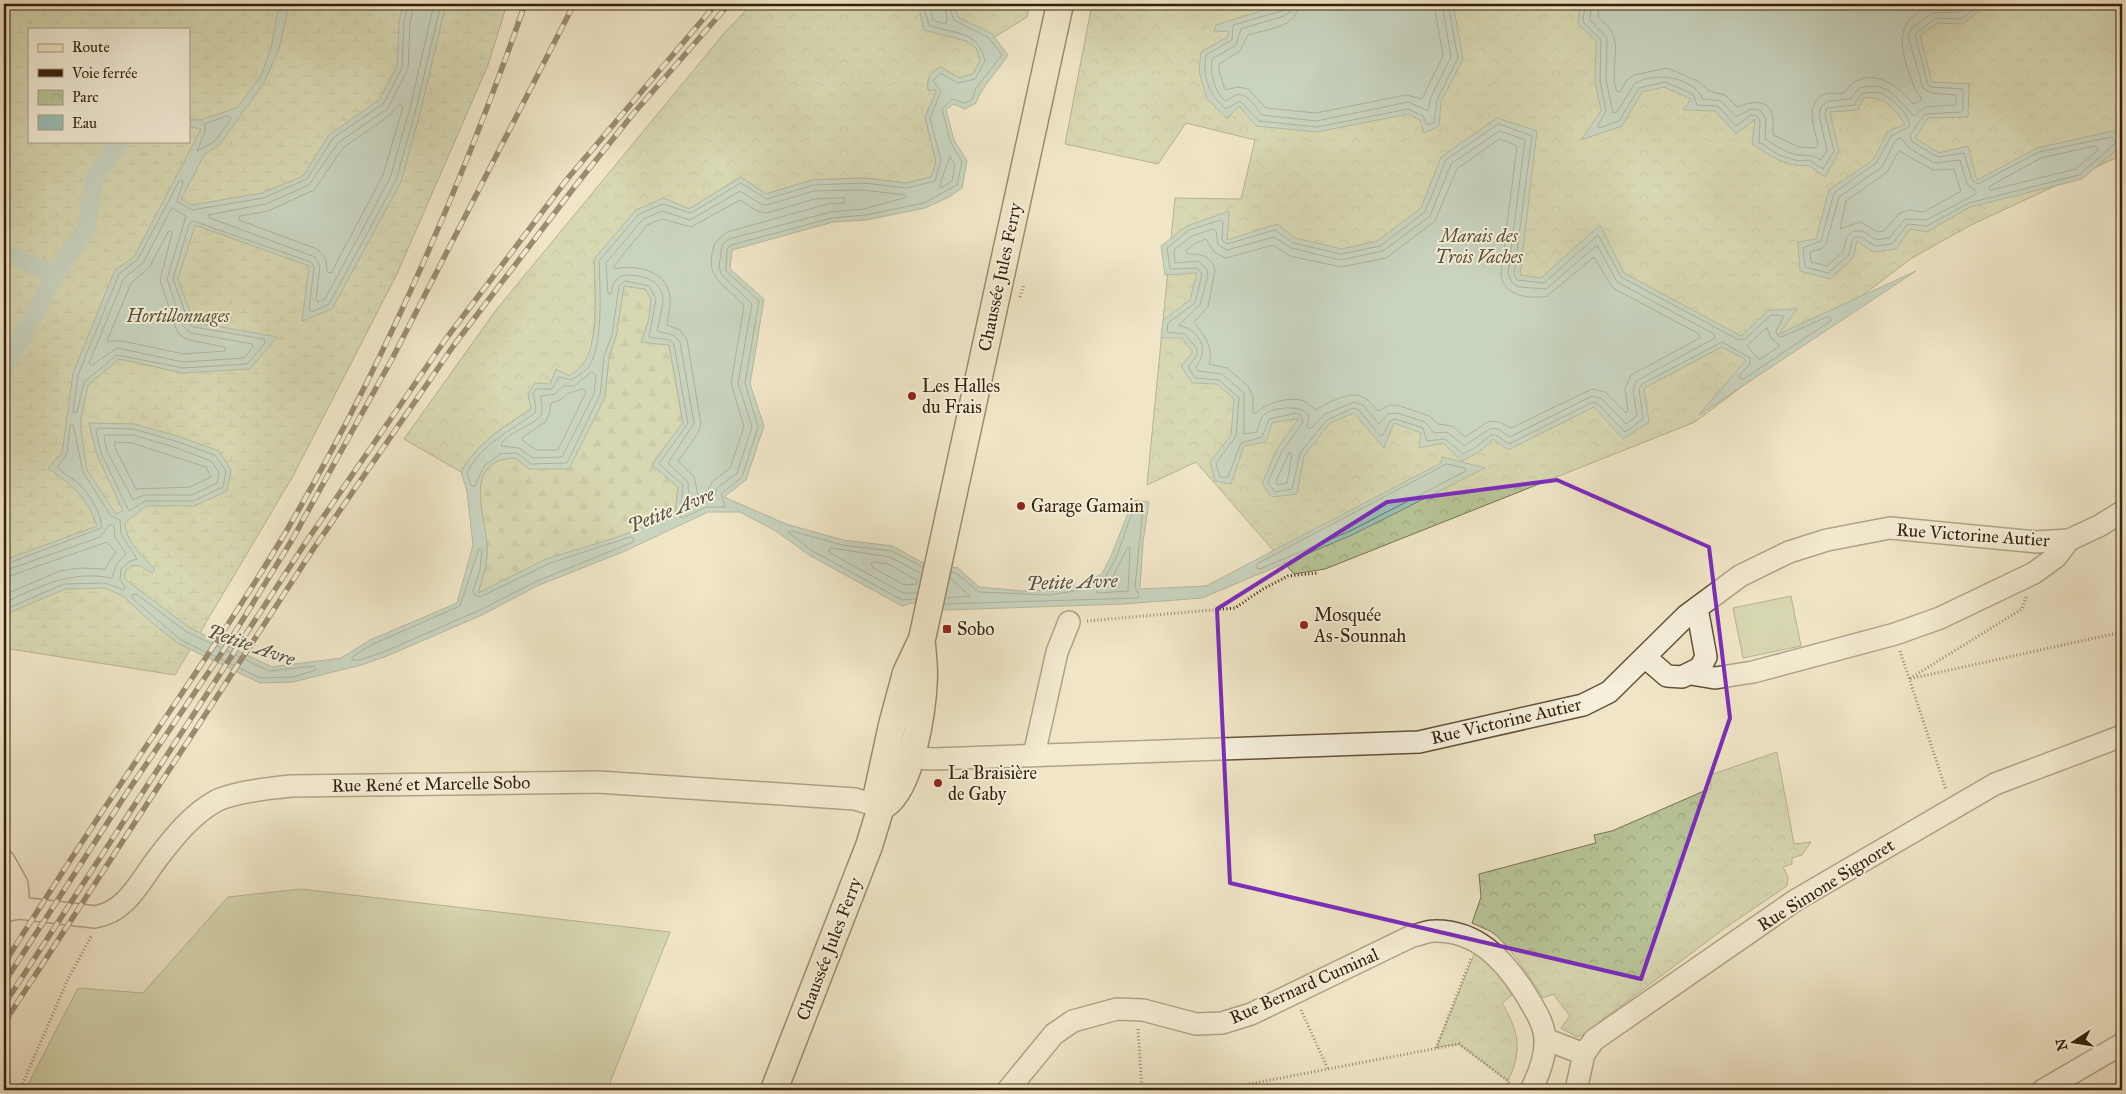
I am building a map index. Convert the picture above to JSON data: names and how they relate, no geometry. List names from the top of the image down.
{
  "streets": {
    "main road": ["Chaussée Jules Ferry"],
    "street": [
      "Rue Victorine Autier",
      "Rue René et Marcelle Sobo",
      "Rue Simone Signoret",
      "Rue Bernard Cuminal"
    ]
  },
  "crossings": [
    ["Chaussée Jules Ferry", "Rue Victorine Autier"],
    ["Chaussée Jules Ferry", "Rue René et Marcelle Sobo"]
  ],
  "water": ["Petite Avre"],
  "parks": ["Marais des Trois Vaches", "Hortillonnages"],
  "places": {
    "other": [
      "Les Halles du Frais",
      "Garage Gamain",
      "Mosquée As-Sounnah",
      "La Braisière de Gaby"
    ],
    "transit": ["Sobo"]
  },
  "legend": [
    "Route",
    "Voie ferrée",
    "Parc",
    "Eau"
  ],
  "north": "left"
}
